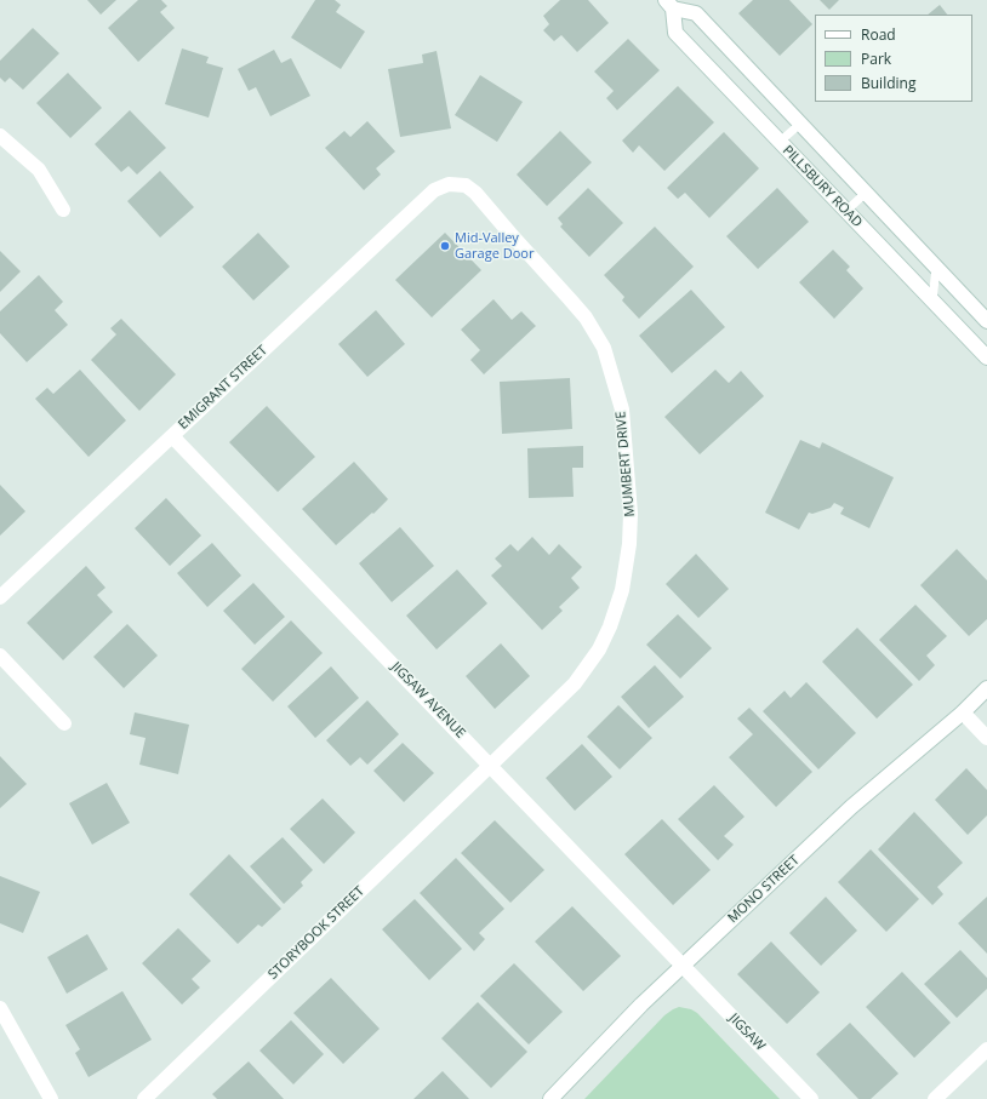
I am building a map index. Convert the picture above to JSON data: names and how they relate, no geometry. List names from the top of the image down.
{
  "streets": {
    "street": [
      "PILLSBURY ROAD",
      "EMIGRANT STREET",
      "MUMBERT DRIVE",
      "JIGSAW AVENUE",
      "MONO STREET",
      "STORYBOOK STREET",
      "JIGSAW"
    ]
  },
  "crossings": [
    ["EMIGRANT STREET", "MUMBERT DRIVE"],
    ["EMIGRANT STREET", "JIGSAW AVENUE"],
    ["MUMBERT DRIVE", "JIGSAW AVENUE"],
    ["MUMBERT DRIVE", "STORYBOOK STREET"],
    ["JIGSAW AVENUE", "MONO STREET"],
    ["JIGSAW AVENUE", "STORYBOOK STREET"],
    ["JIGSAW AVENUE", "JIGSAW"],
    ["MONO STREET", "JIGSAW"]
  ],
  "places": ["Mid-Valley Garage Door"],
  "legend": ["Road", "Park", "Building"]
}
